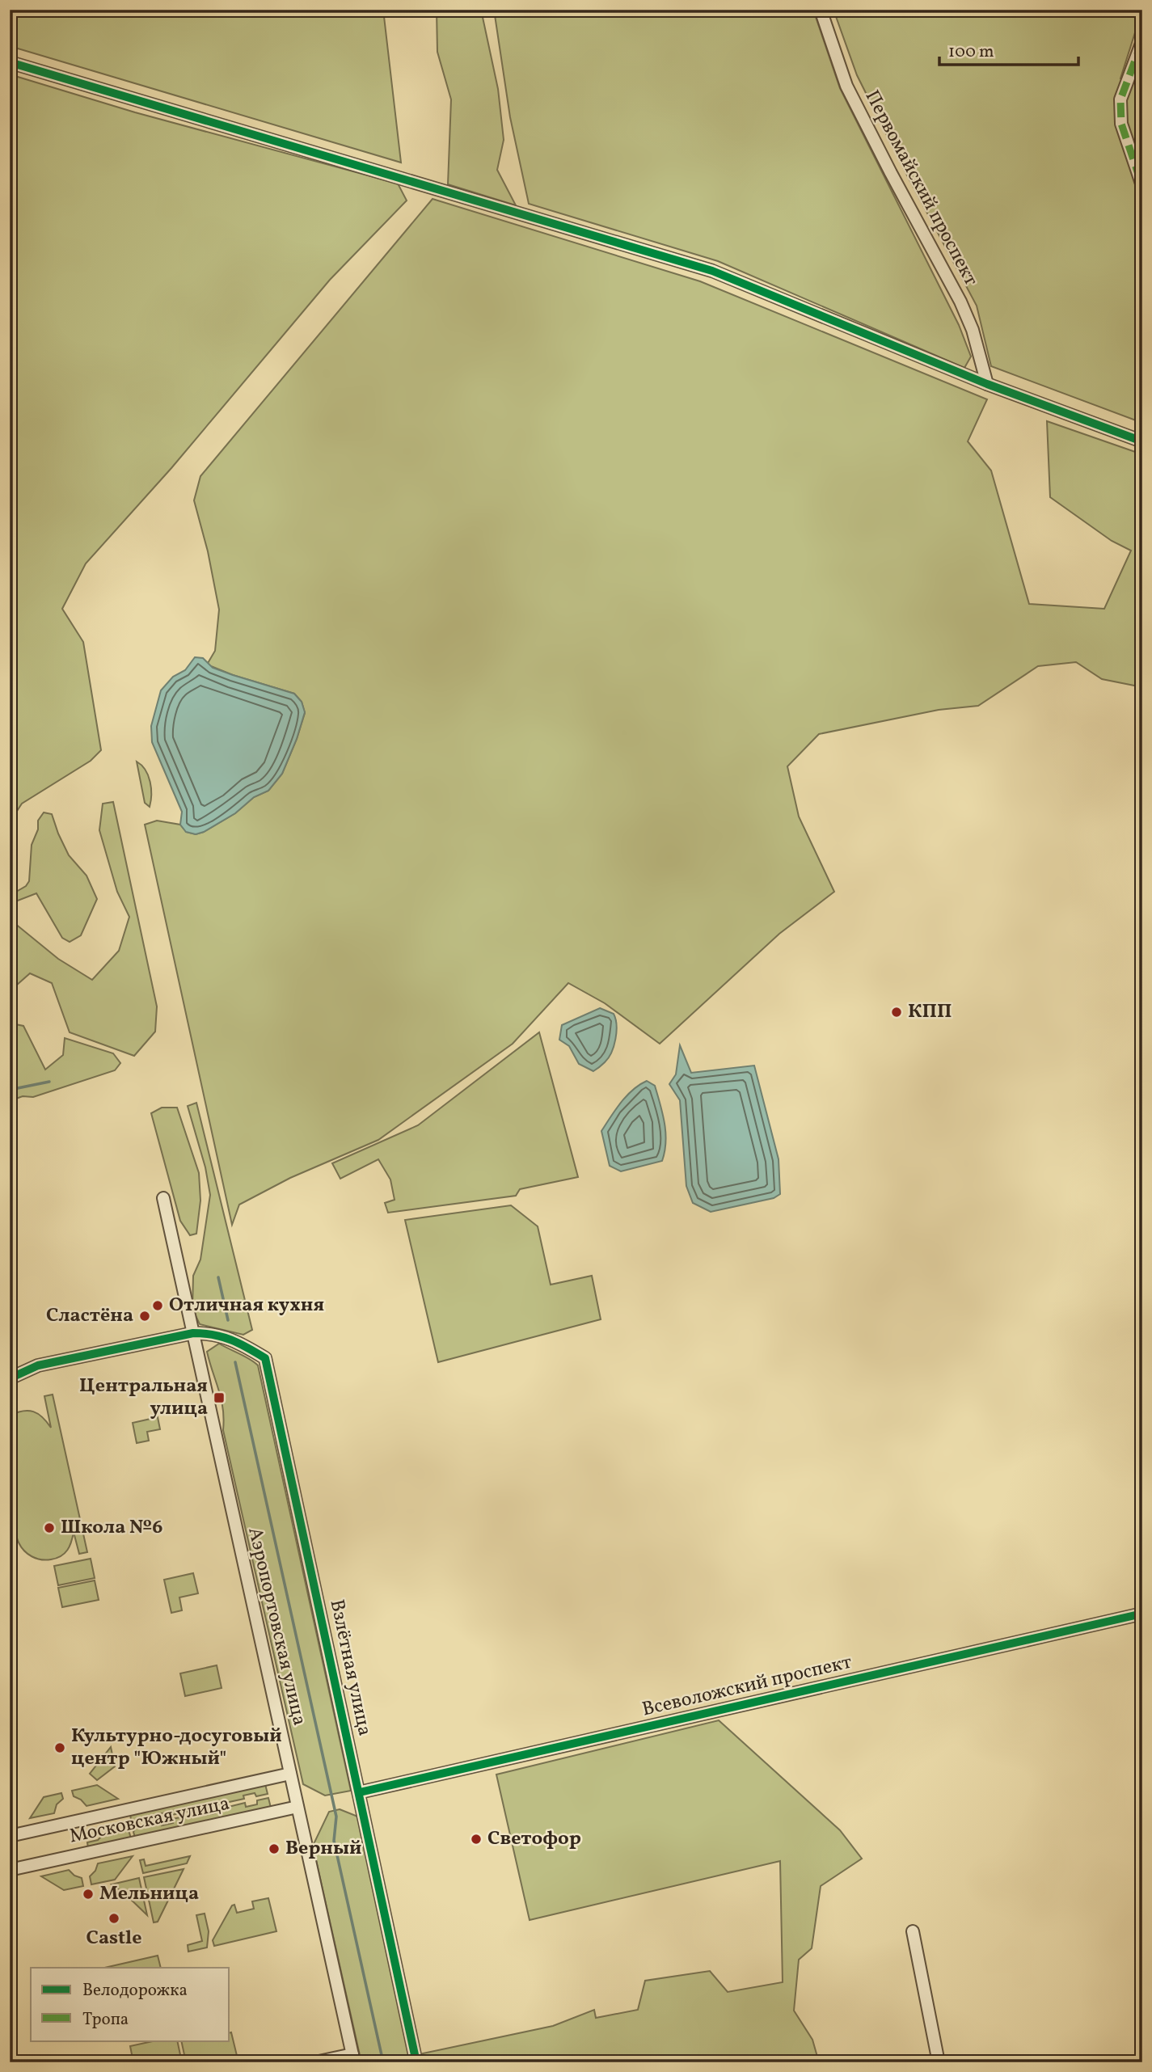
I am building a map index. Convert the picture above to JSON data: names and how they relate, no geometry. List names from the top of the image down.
{
  "streets": {
    "street": [
      "Первомайский проспект",
      "Аэропортовская улица",
      "Взлётная улица",
      "Всеволожский проспект",
      "Московская улица"
    ]
  },
  "crossings": [
    ["Аэропортовская улица", "Взлётная улица"],
    ["Аэропортовская улица", "Московская улица"],
    ["Взлётная улица", "Всеволожский проспект"]
  ],
  "places": {
    "other": [
      "КПП",
      "Отличная кухня",
      "Сластёна",
      "Школа №6",
      "Культурно-досуговый центр \"Южный\"",
      "Светофор",
      "Верный",
      "Мельница",
      "Castle"
    ],
    "transit": ["Центральная улица"]
  },
  "legend": ["Велодорожка", "Тропа"],
  "scale_bar": "100 m"
}
